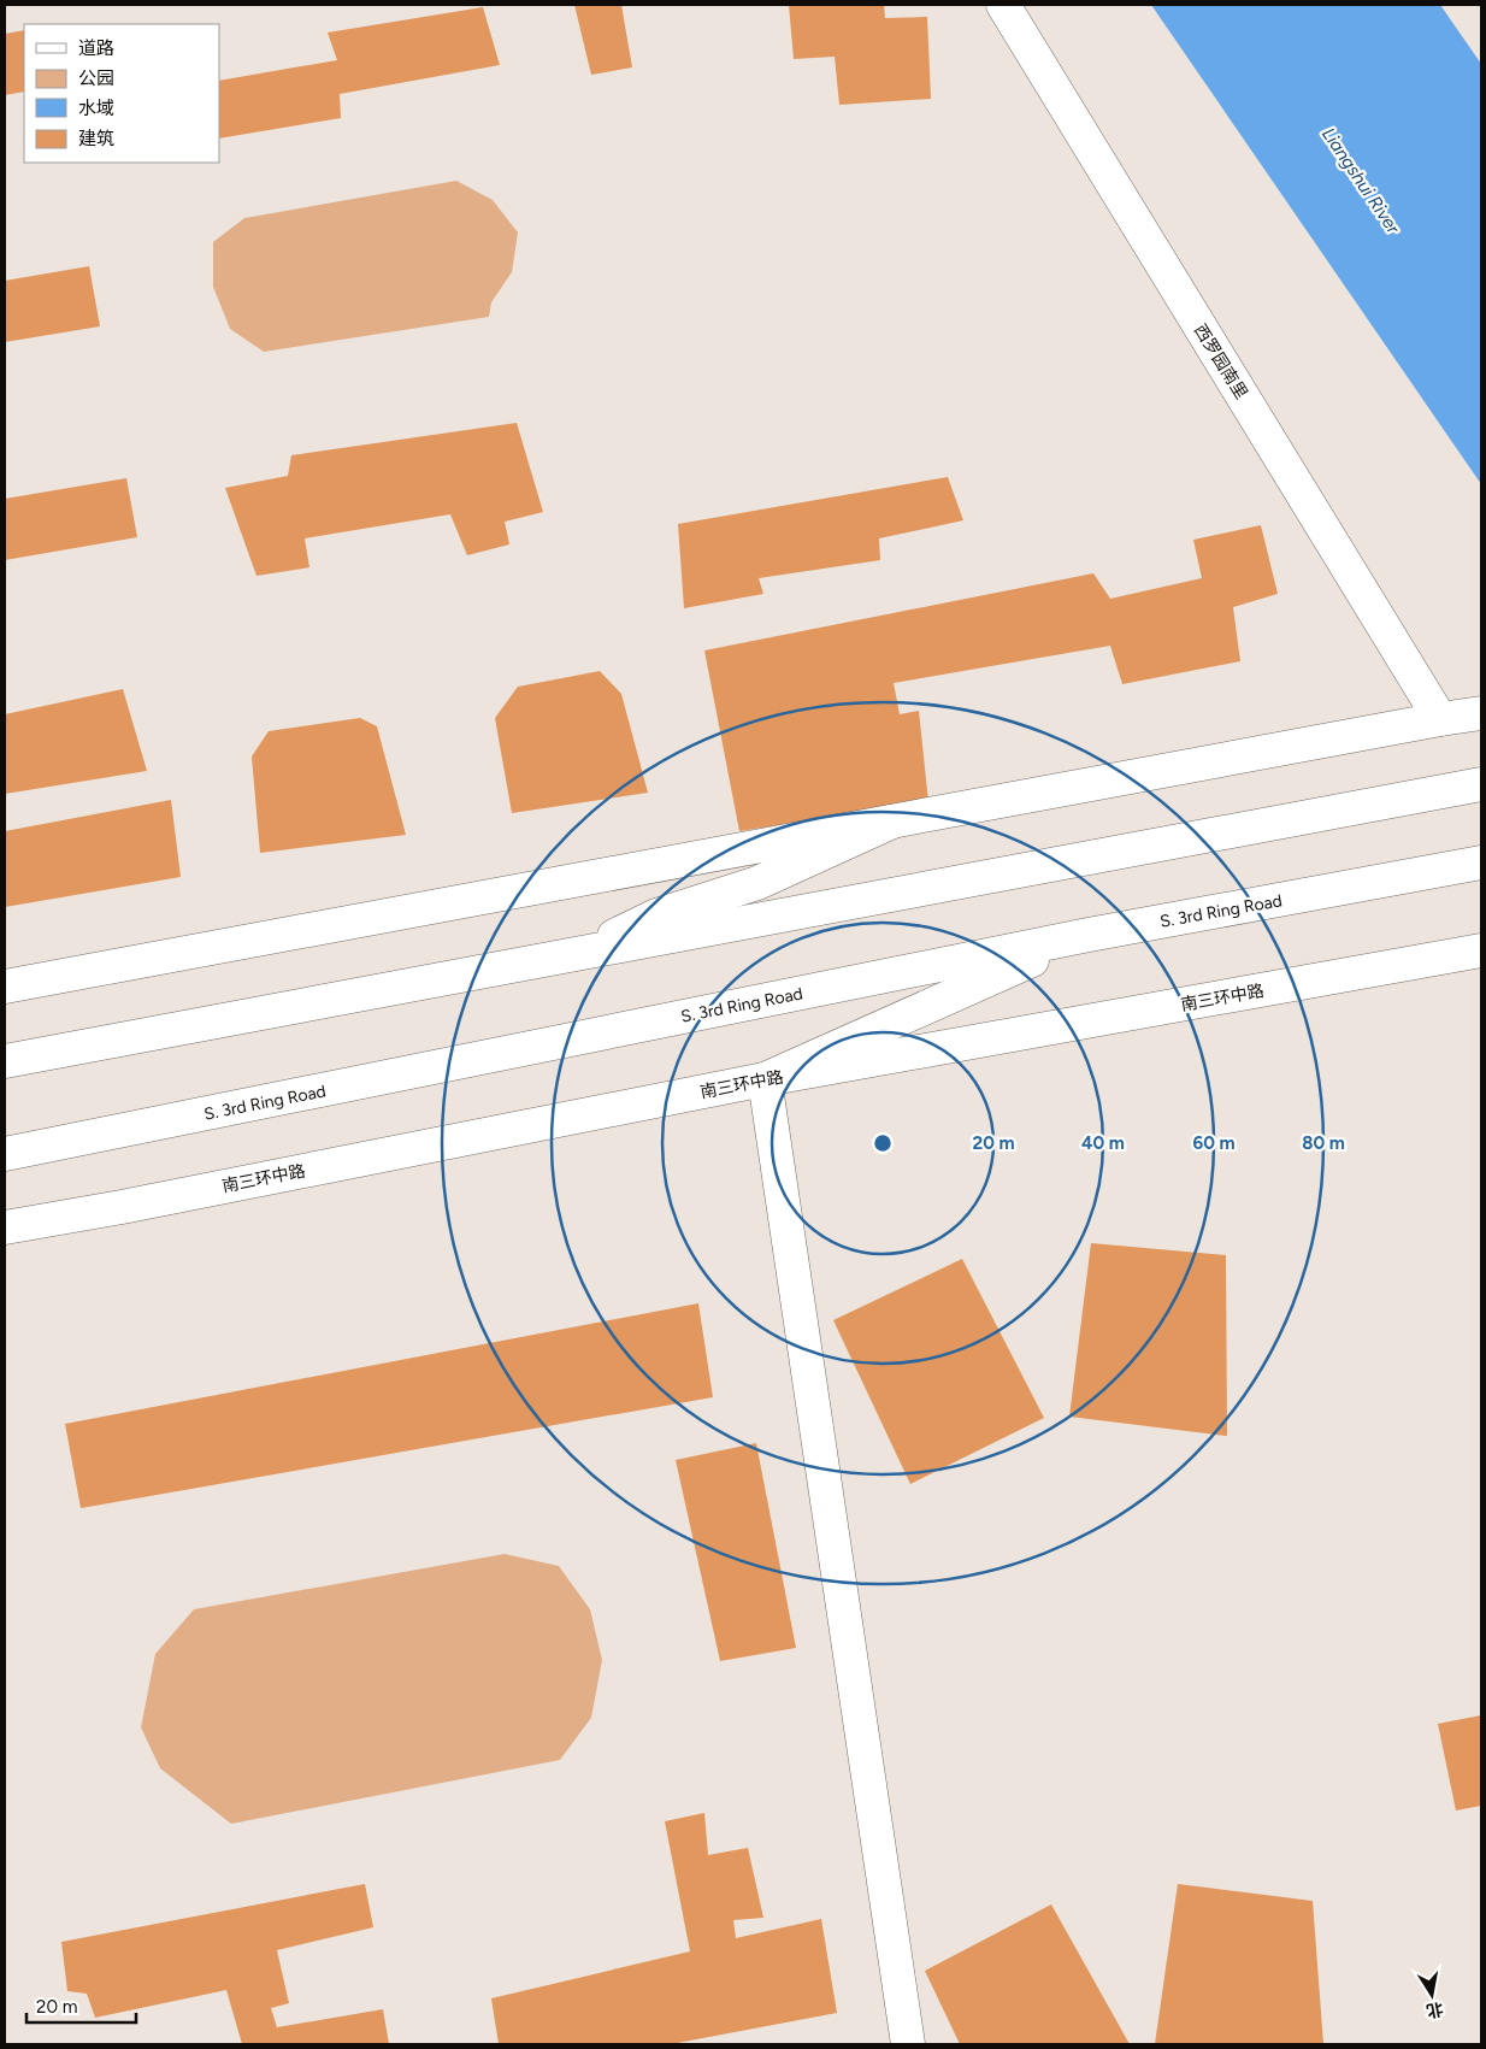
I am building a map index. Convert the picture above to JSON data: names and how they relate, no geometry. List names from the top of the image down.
{
  "streets": {
    "main road": ["西罗园南里", "S. 3rd Ring Road", "南三环中路"]
  },
  "water": ["Liangshui River"],
  "legend": [
    "道路",
    "公园",
    "水域",
    "建筑"
  ],
  "scale_bar": "20 m",
  "north": "bottom",
  "rings": [
    "20 m",
    "40 m",
    "60 m",
    "80 m"
  ]
}
